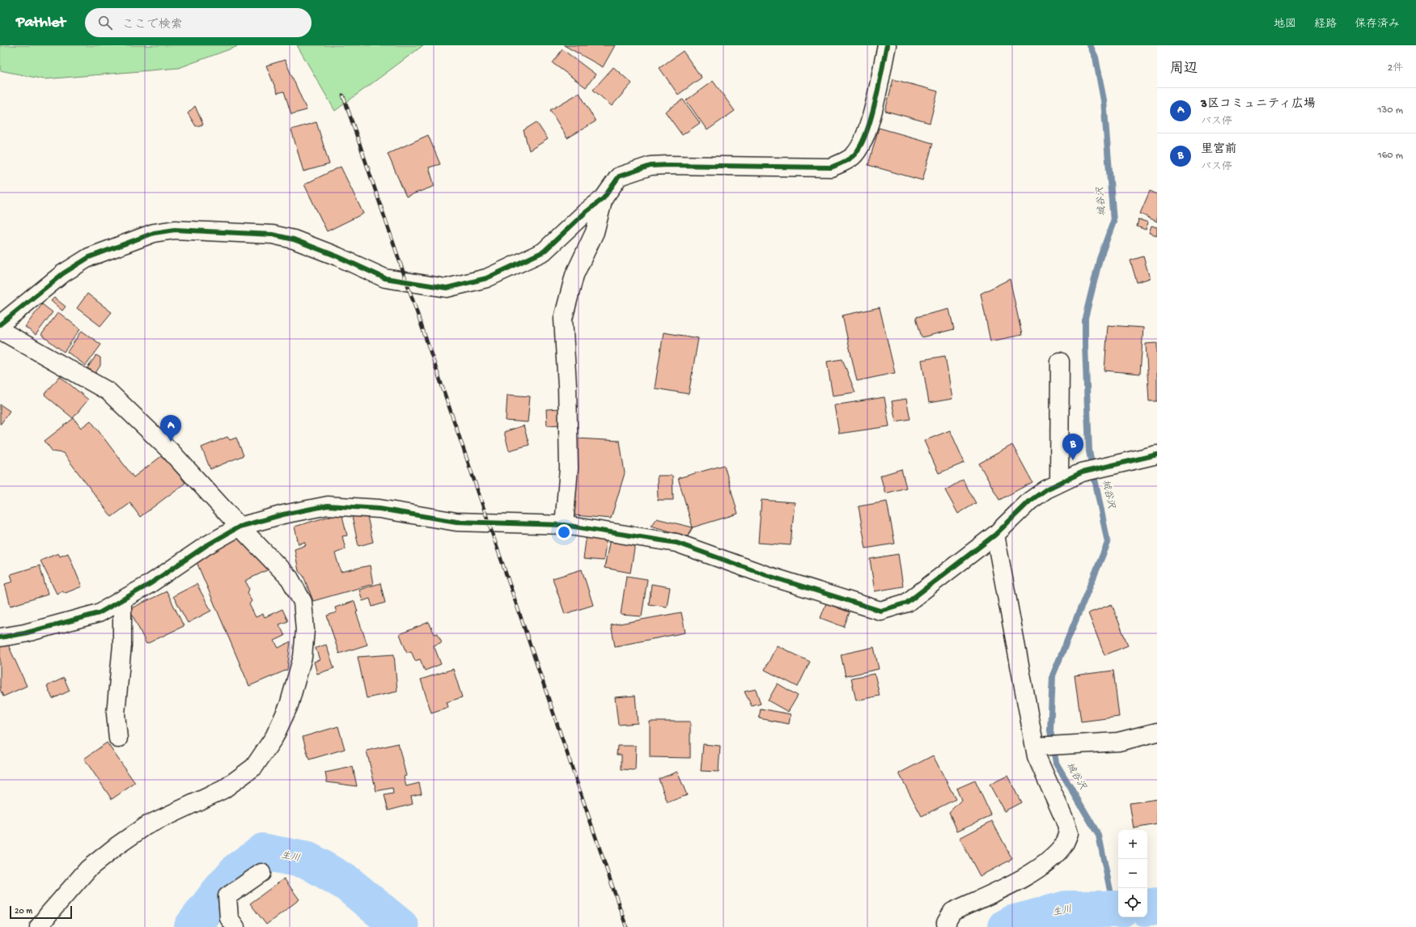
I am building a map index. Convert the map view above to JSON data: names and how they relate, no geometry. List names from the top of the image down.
{
  "water": ["城谷沢", "生川"],
  "scale_bar": "20 m",
  "page": {
    "header": "Pathlet",
    "search": "ここで検索",
    "nav": ["地図", "経路", "保存済み"],
    "heading": ["周辺", "2件"],
    "list": [
      {
        "mark": "A",
        "name": "3区コミュニティ広場",
        "note": "バス停",
        "value": "130 m"
      },
      {
        "mark": "B",
        "name": "里宮前",
        "note": "バス停",
        "value": "160 m"
      }
    ],
    "pins": ["A", "B"],
    "map_buttons": ["+", "−"],
    "scale": "20 m"
  }
}
